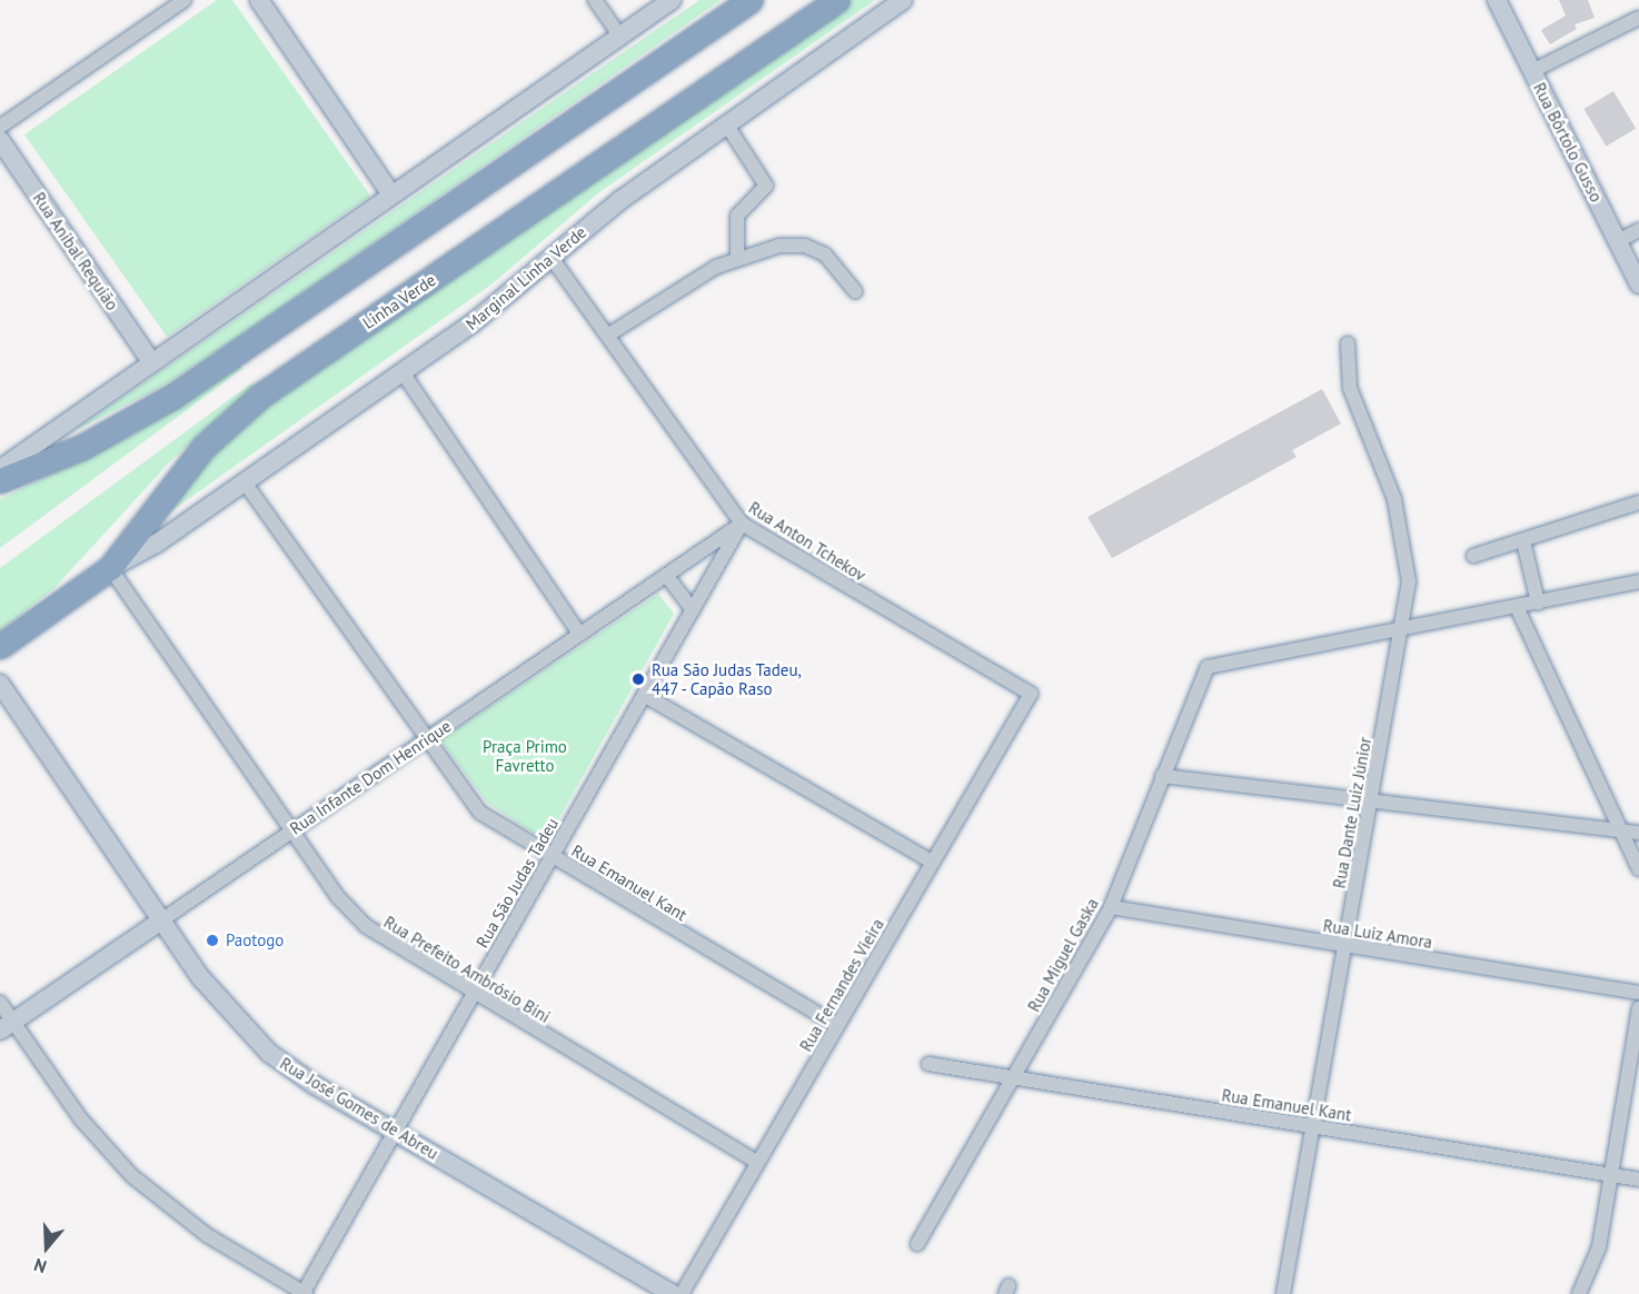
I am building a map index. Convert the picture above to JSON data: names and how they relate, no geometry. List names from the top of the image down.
{
  "streets": {
    "highway": ["Linha Verde"],
    "main road": [
      "Rua Bôrtolo Gusso",
      "Rua Anibal Requião",
      "Marginal Linha Verde",
      "Rua Infante Dom Henrique",
      "Rua José Gomes de Abreu"
    ],
    "street": [
      "Rua Anton Tchekov",
      "Rua Dante Luiz Júnior",
      "Rua São Judas Tadeu",
      "Rua Emanuel Kant",
      "Rua Luiz Amora",
      "Rua Miguel Gaska",
      "Rua Prefeito Ambrósio Bini",
      "Rua Fernandes Vieira"
    ]
  },
  "crossings": [
    ["Marginal Linha Verde", "Linha Verde"],
    ["Marginal Linha Verde", "Rua Anton Tchekov"],
    ["Marginal Linha Verde", "Rua Emanuel Kant"],
    ["Marginal Linha Verde", "Rua Prefeito Ambrósio Bini"],
    ["Linha Verde", "Rua Prefeito Ambrósio Bini"],
    ["Rua Anton Tchekov", "Rua Infante Dom Henrique"],
    ["Rua Anton Tchekov", "Rua São Judas Tadeu"],
    ["Rua Anton Tchekov", "Rua Fernandes Vieira"],
    ["Rua Infante Dom Henrique", "Rua São Judas Tadeu"],
    ["Rua Infante Dom Henrique", "Rua Emanuel Kant"],
    ["Rua Infante Dom Henrique", "Rua Prefeito Ambrósio Bini"],
    ["Rua Infante Dom Henrique", "Rua José Gomes de Abreu"],
    ["Rua Dante Luiz Júnior", "Rua Emanuel Kant"],
    ["Rua Dante Luiz Júnior", "Rua Luiz Amora"],
    ["Rua Dante Luiz Júnior", "Rua Miguel Gaska"],
    ["Rua São Judas Tadeu", "Rua Emanuel Kant"],
    ["Rua São Judas Tadeu", "Rua Prefeito Ambrósio Bini"],
    ["Rua São Judas Tadeu", "Rua José Gomes de Abreu"],
    ["Rua Emanuel Kant", "Rua Miguel Gaska"],
    ["Rua Emanuel Kant", "Rua Fernandes Vieira"],
    ["Rua Luiz Amora", "Rua Miguel Gaska"],
    ["Rua Prefeito Ambrósio Bini", "Rua Fernandes Vieira"]
  ],
  "parks": ["Praça Primo Favretto"],
  "places": ["Rua São Judas Tadeu, 447 - Capão Raso", "Paotogo"],
  "north": "bottom"
}
